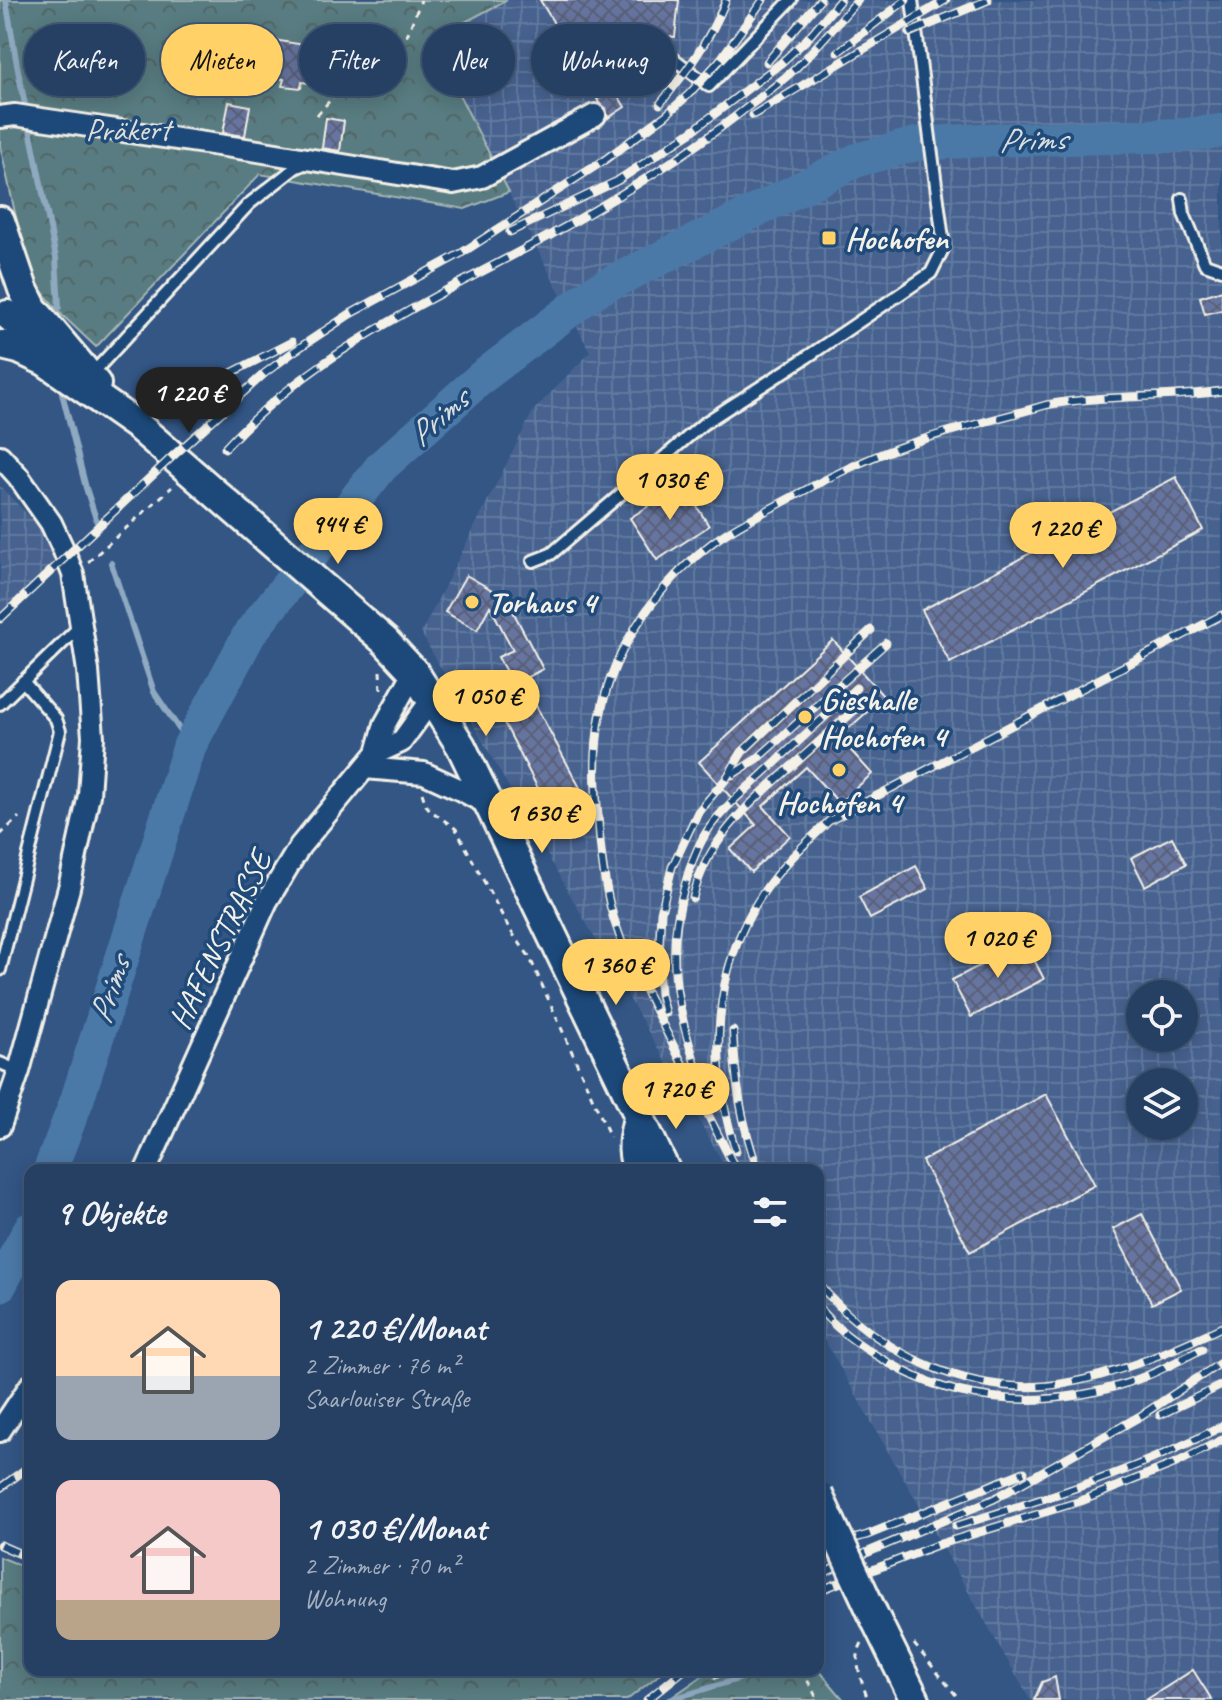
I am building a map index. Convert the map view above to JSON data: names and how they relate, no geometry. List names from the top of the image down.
{
  "streets": {
    "street": ["HAFENSTRASSE"]
  },
  "water": ["Prims"],
  "parks": ["Präkert"],
  "places": {
    "transit": ["Hochofen"],
    "other": ["Torhaus 4", "Gieshalle Hochofen 4", "Hochofen 4"]
  },
  "page": {
    "chip": [
      "Kaufen",
      "Mieten",
      "Filter",
      "Neu",
      "Wohnung"
    ],
    "price": [
      "1 220 €",
      "1 030 €",
      "944 €",
      "1 220 €",
      "1 050 €",
      "1 630 €",
      "1 020 €",
      "1 360 €",
      "1 720 €"
    ],
    "heading": "9 Objekte",
    "list": [
      {
        "name": "1 220 €/Monat",
        "note": "2 Zimmer · 76 m² · Saarlouiser Straße"
      },
      {
        "name": "1 030 €/Monat",
        "note": "2 Zimmer · 70 m² · Wohnung"
      }
    ]
  }
}
